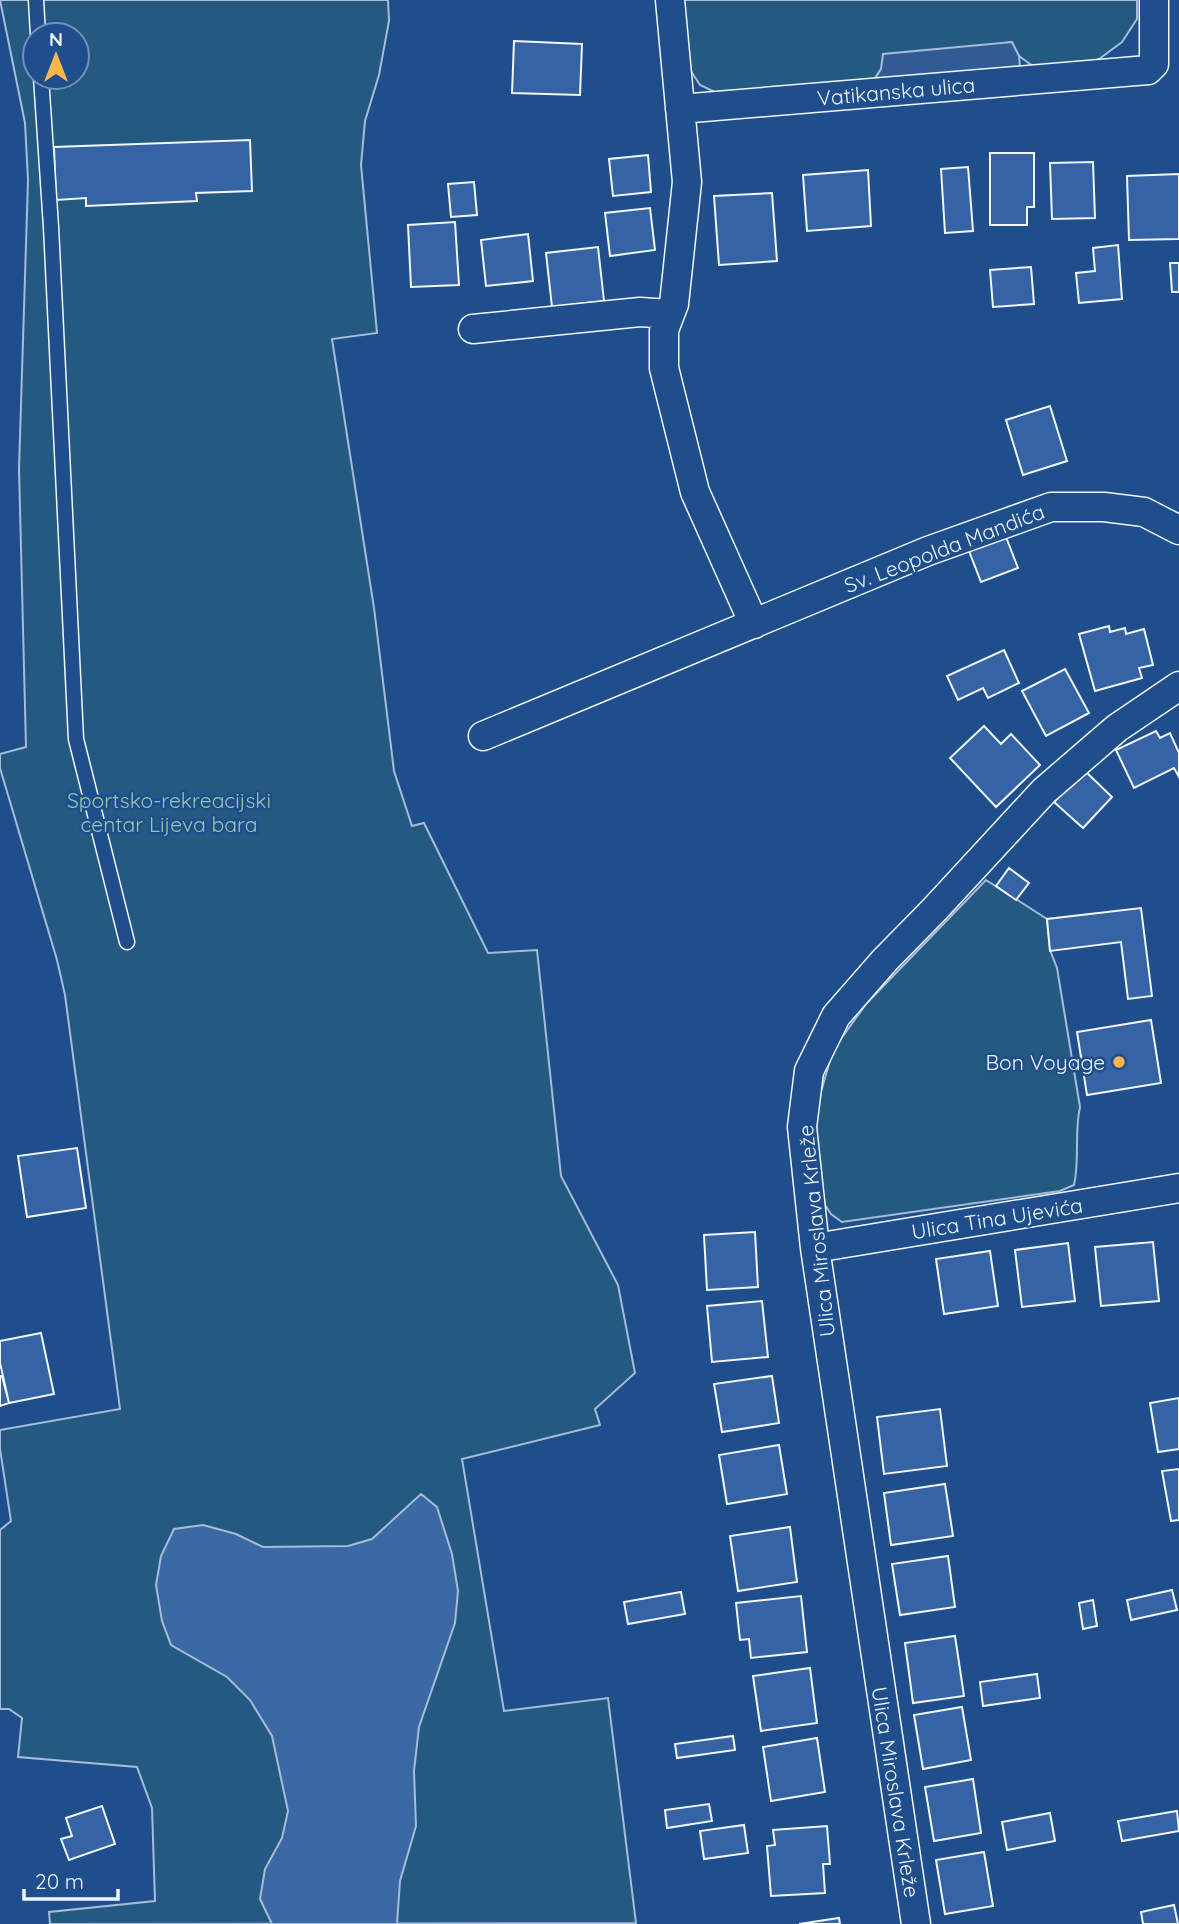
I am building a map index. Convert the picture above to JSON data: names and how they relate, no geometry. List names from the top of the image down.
{
  "streets": {
    "street": [
      "Vatikanska ulica",
      "Sv. Leopolda Mandića",
      "Ulica Tina Ujevića",
      "Ulica Miroslava Krleže"
    ]
  },
  "crossings": [
    ["Ulica Tina Ujevića", "Ulica Miroslava Krleže"]
  ],
  "parks": ["Sportsko-rekreacijski centar Lijeva bara"],
  "places": ["Bon Voyage"],
  "scale_bar": "20 m",
  "north": "top"
}
